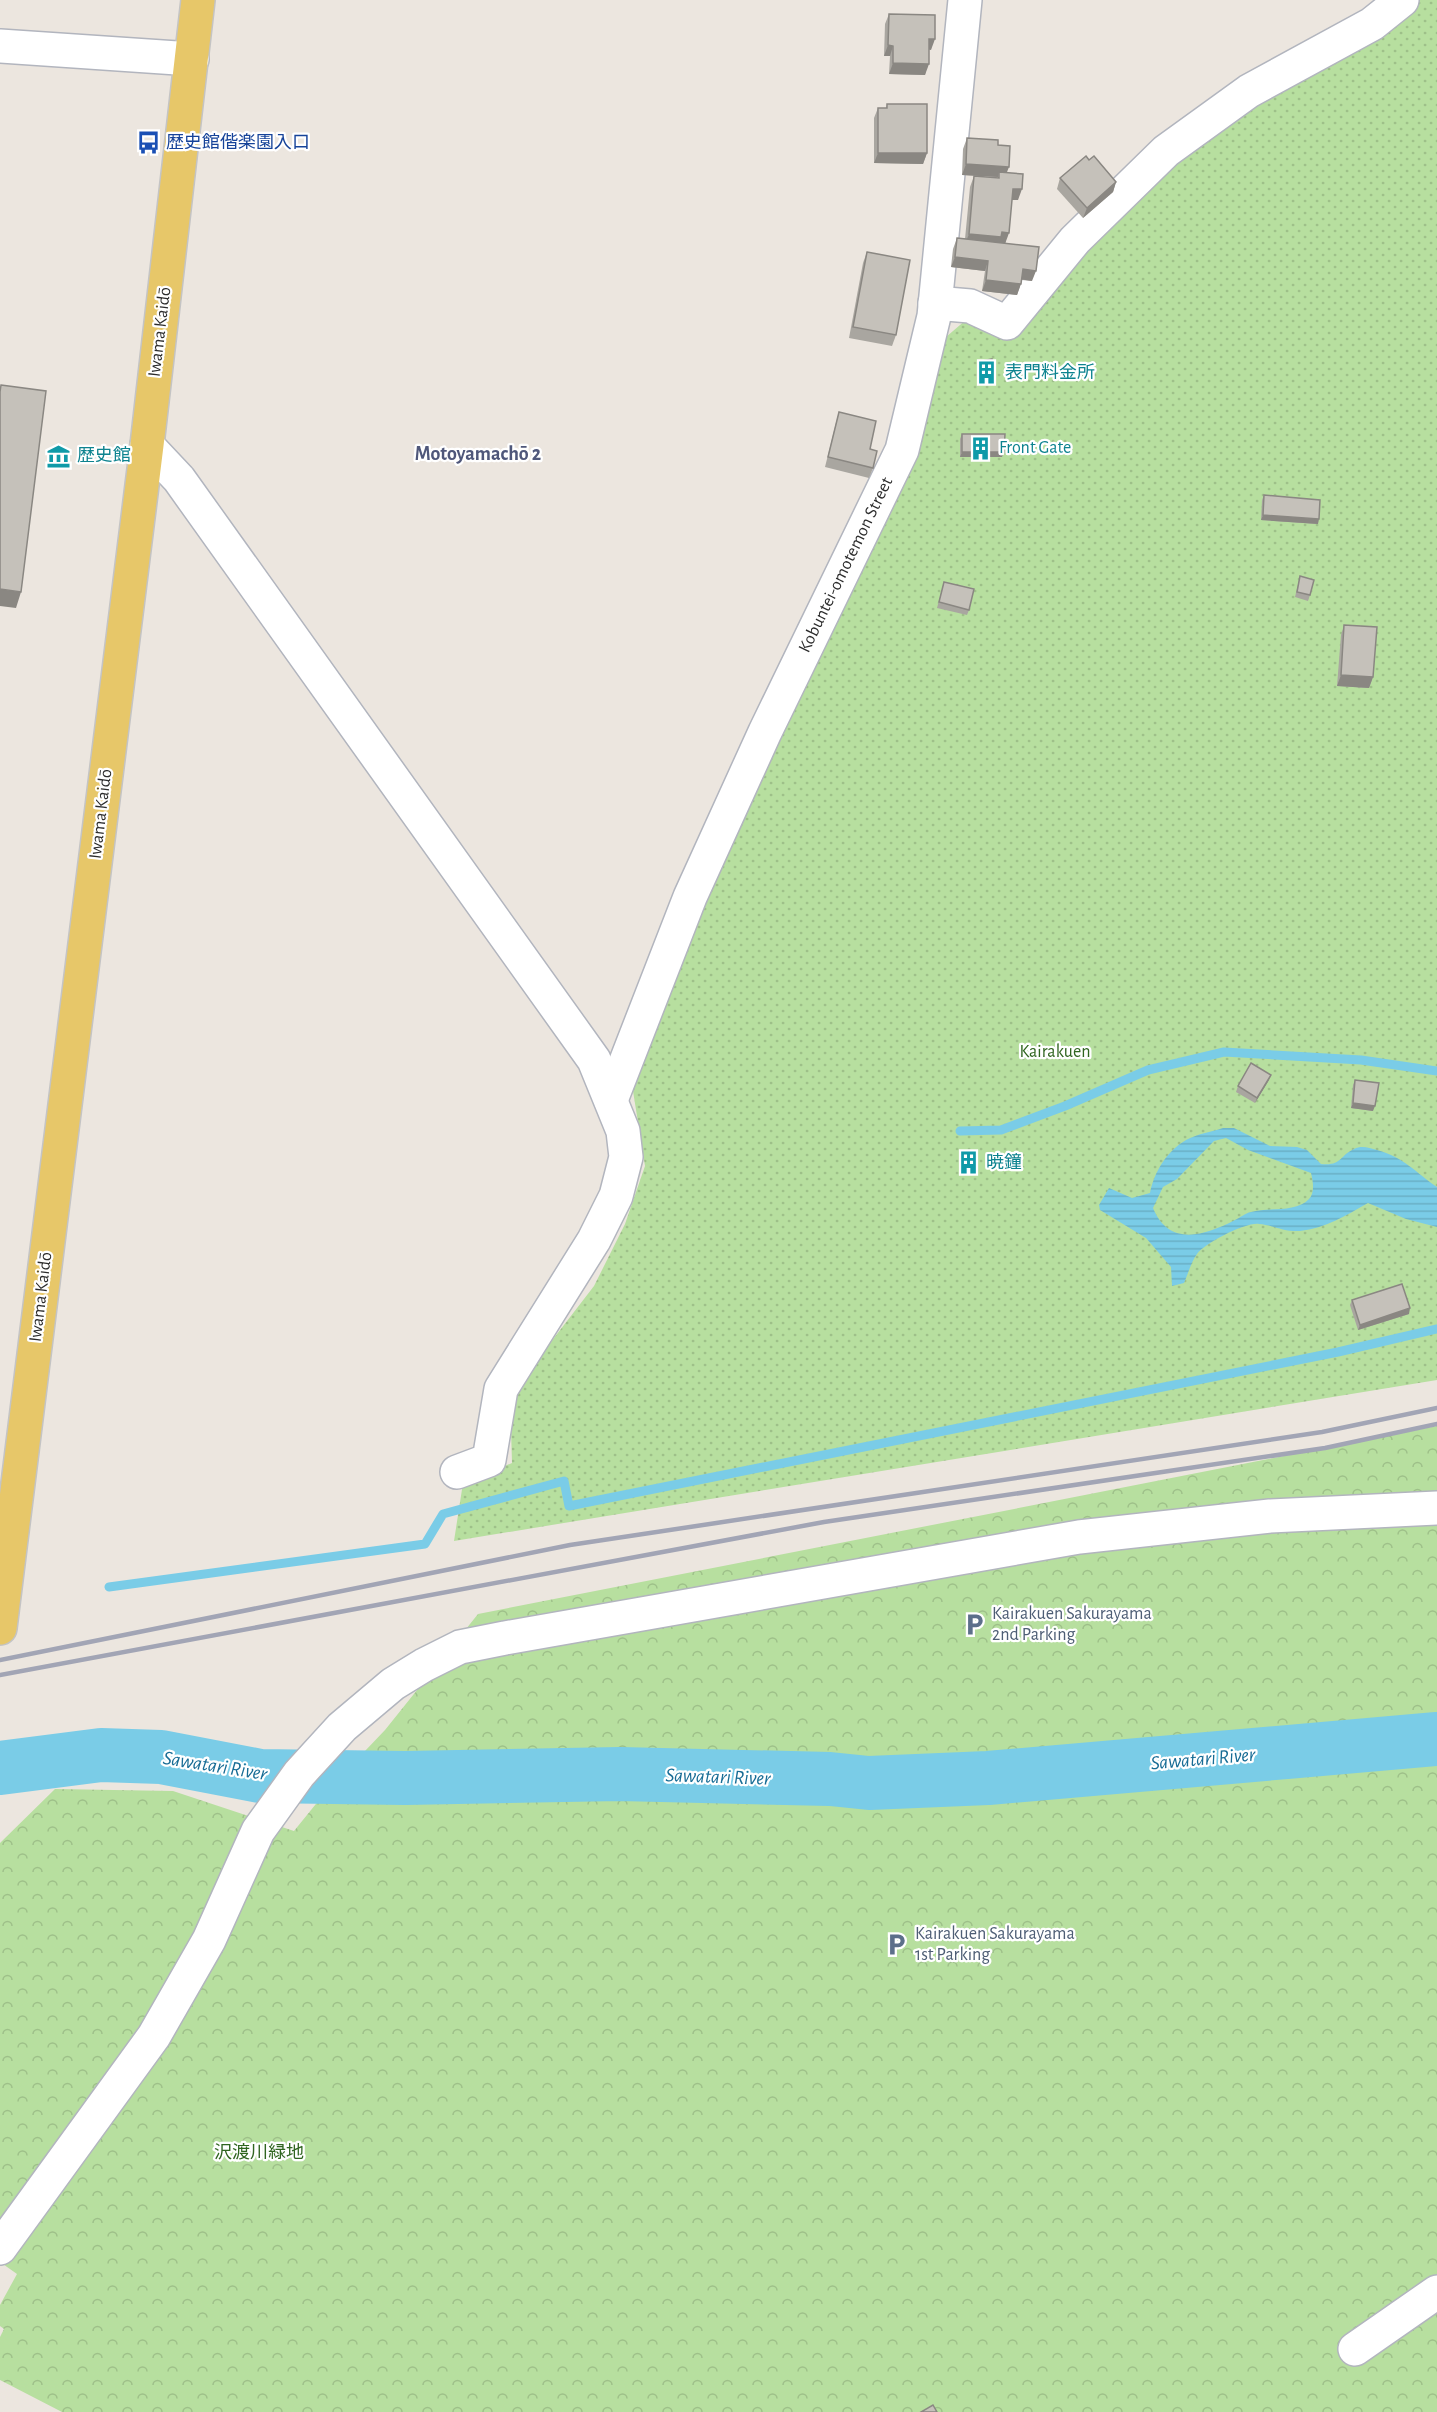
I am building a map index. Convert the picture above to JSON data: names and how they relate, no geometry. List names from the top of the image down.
{
  "streets": {
    "main road": ["Iwama Kaidō"],
    "street": ["Kobuntei-omotemon Street"]
  },
  "districts": ["Motoyamachō 2"],
  "water": ["Sawatari River"],
  "parks": ["Kairakuen", "沢渡川緑地"],
  "places": {
    "bus stop": ["歴史館偕楽園入口"],
    "building": ["表門料金所", "Front Gate", "暁鐘"],
    "museum": ["歴史館"],
    "parking": ["Kairakuen Sakurayama 2nd Parking", "Kairakuen Sakurayama 1st Parking"]
  }
}
